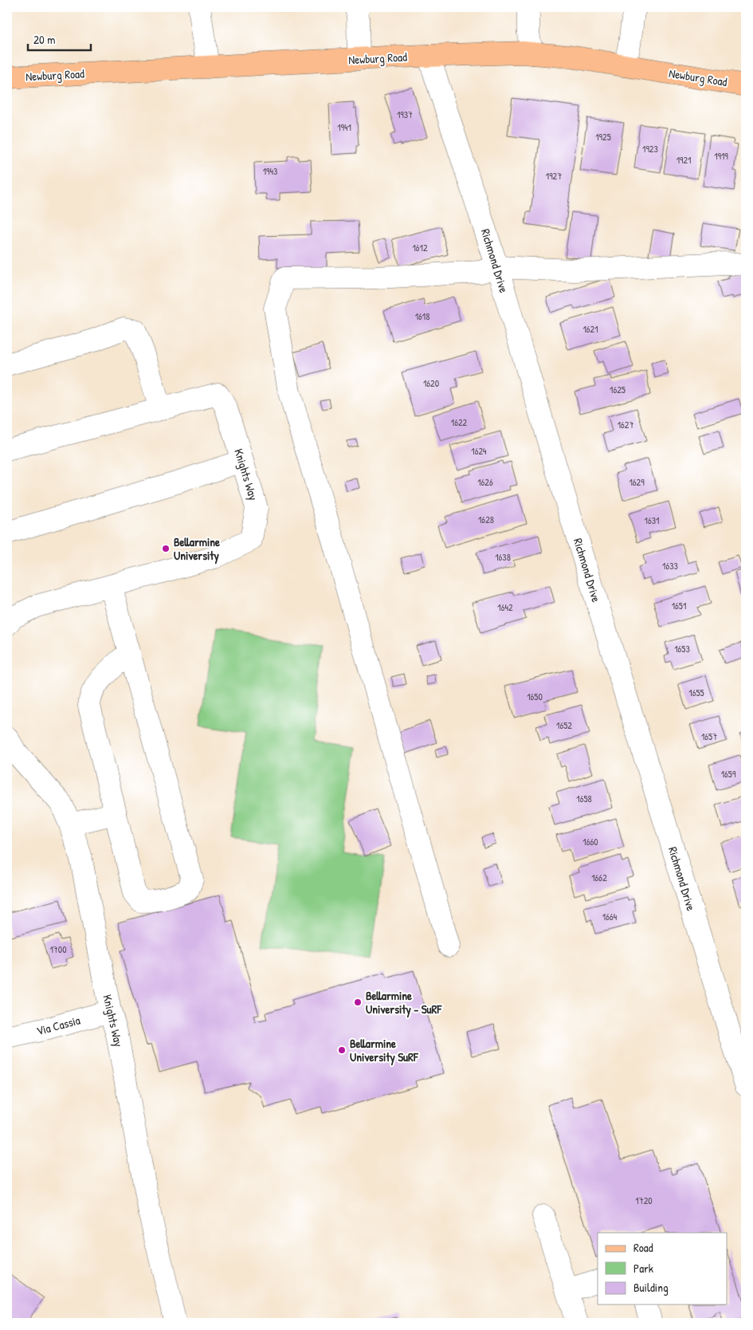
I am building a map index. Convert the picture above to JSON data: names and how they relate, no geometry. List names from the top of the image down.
{
  "streets": {
    "main road": ["Newburg Road"],
    "street": ["Richmond Drive", "Knights Way", "Via Cassia"]
  },
  "crossings": [
    ["Newburg Road", "Richmond Drive"],
    ["Knights Way", "Via Cassia"]
  ],
  "places": ["Bellarmine University", "Bellarmine University - SuRF", "Bellarmine University SuRF"],
  "house_numbers": [
    "1937",
    "1941",
    "1925",
    "1923",
    "1919",
    "1921",
    "1943",
    "1927",
    "1612",
    "1618",
    "1621",
    "1620",
    "1625",
    "1622",
    "1627",
    "1624",
    "1626",
    "1629",
    "1628",
    "1631",
    "1638",
    "1633",
    "1651",
    "1642",
    "1653",
    "1655",
    "1650",
    "1652",
    "1657",
    "1659",
    "1658",
    "1660",
    "1662",
    "1664",
    "1700",
    "1720"
  ],
  "legend": ["Road", "Park", "Building"],
  "scale_bar": "20 m"
}
